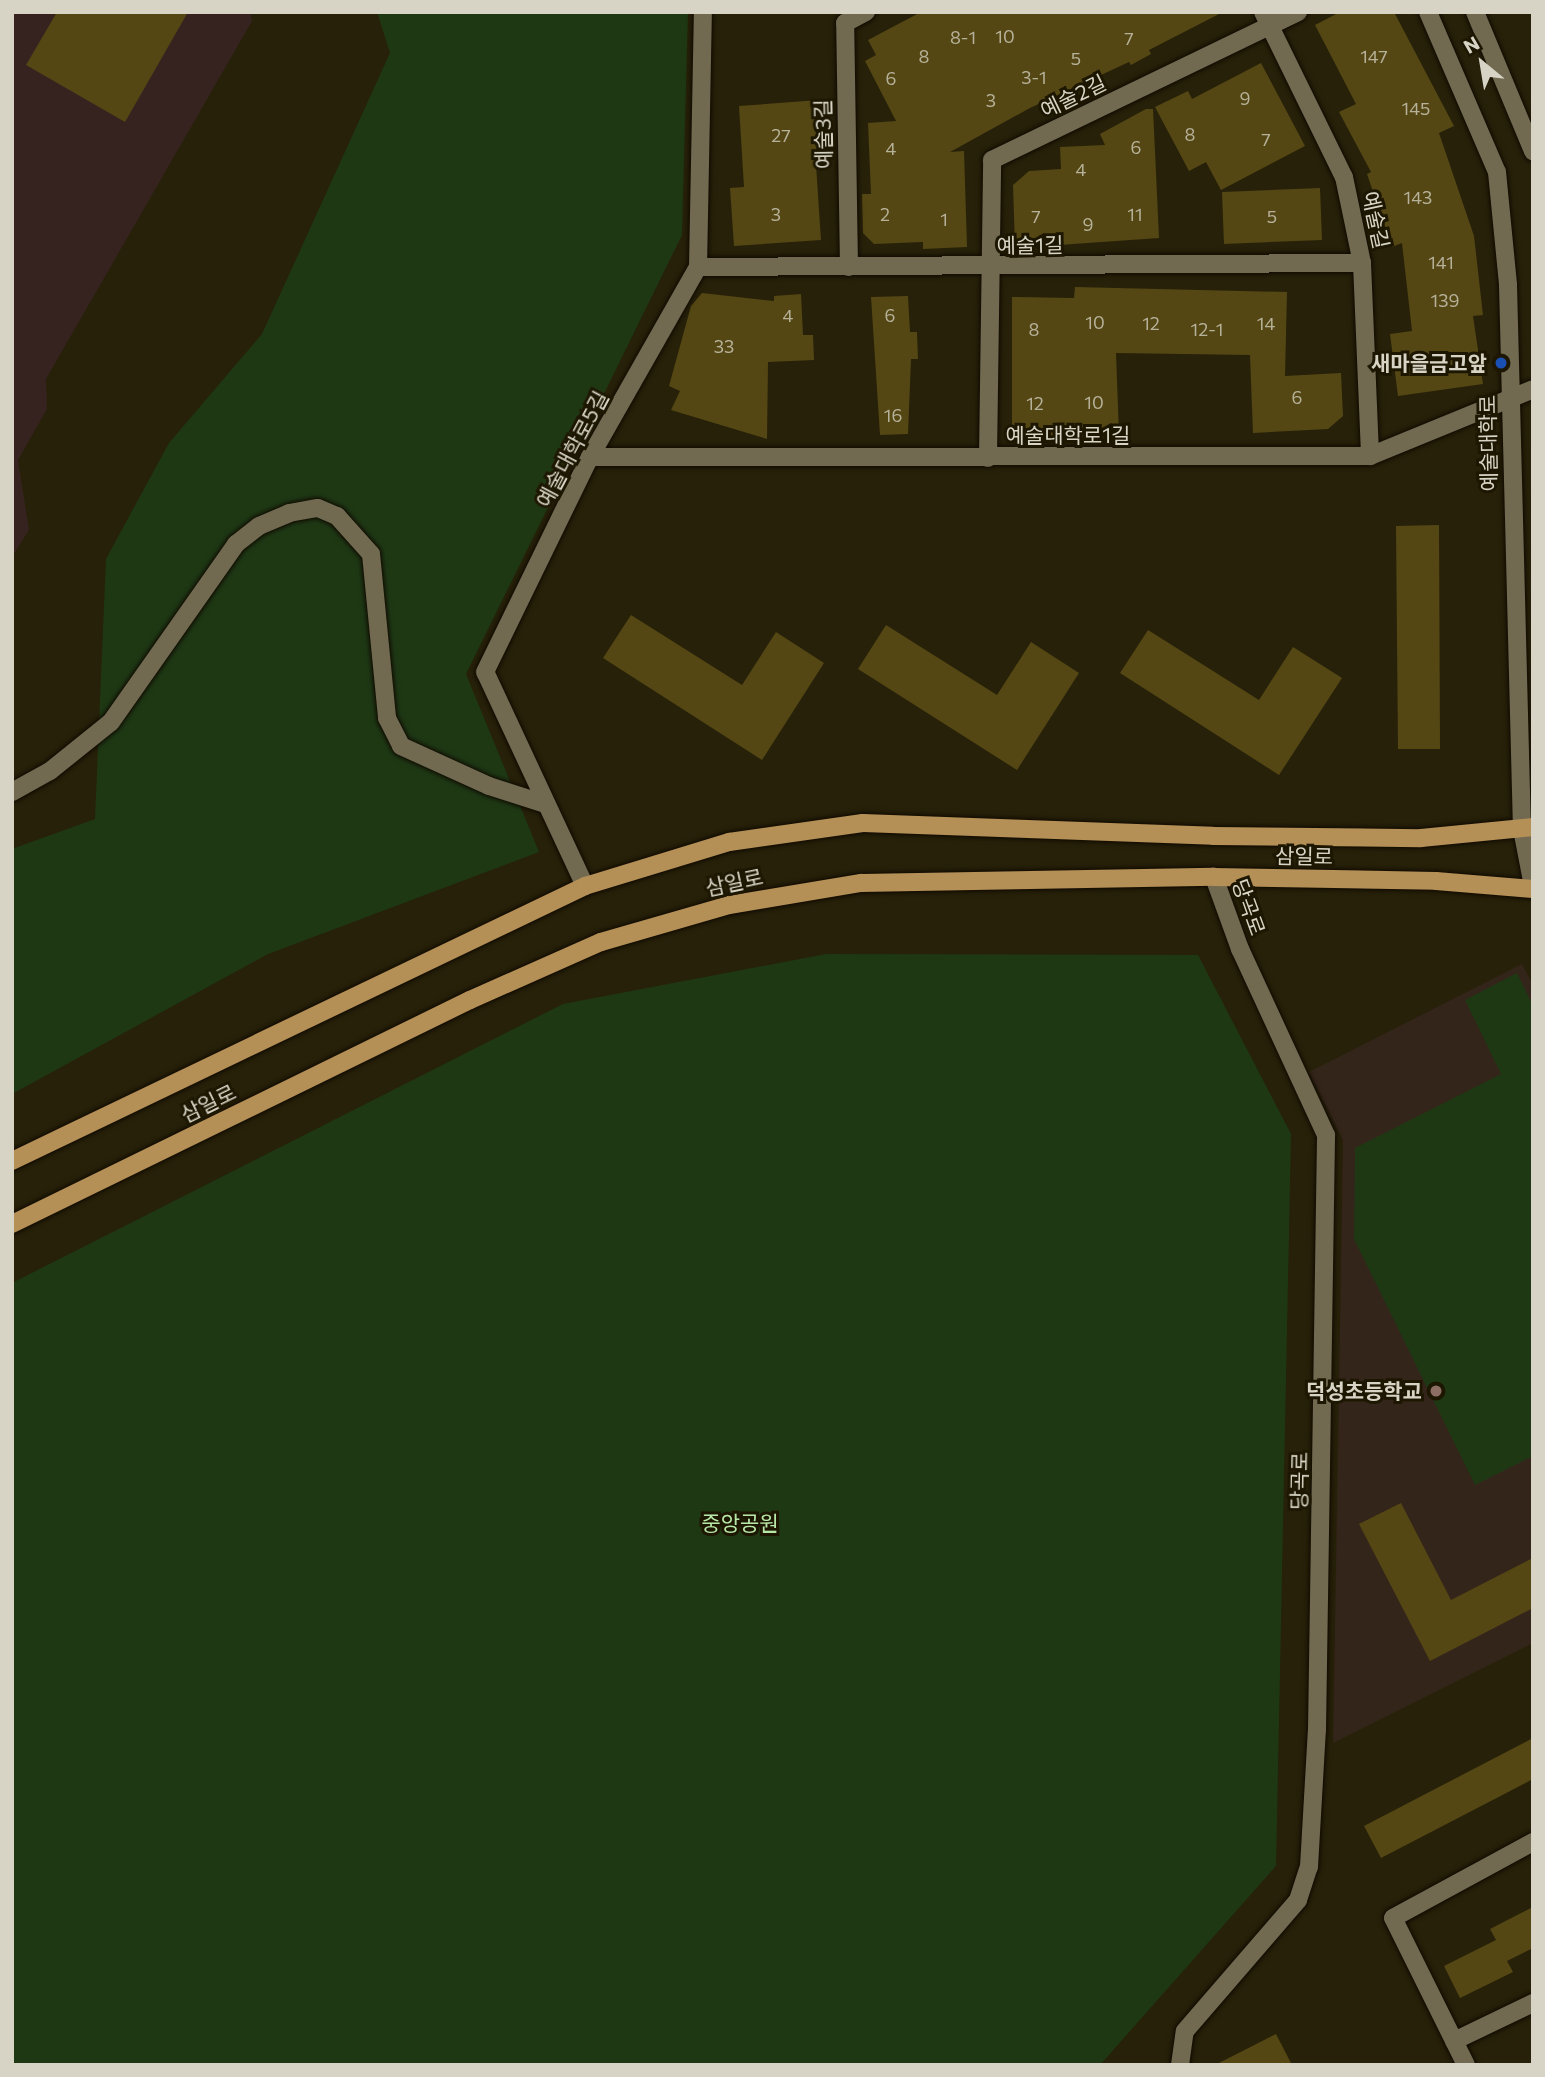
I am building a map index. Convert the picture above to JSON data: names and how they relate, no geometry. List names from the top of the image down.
{
  "streets": {
    "main road": ["삼일로"],
    "street": [
      "예술2길",
      "예술3길",
      "예술길",
      "예술1길",
      "예술대학로1길",
      "예술대학로",
      "예술대학로5길",
      "당곡로"
    ]
  },
  "crossings": [
    ["예술2길", "예술길"],
    ["예술2길", "예술1길"],
    ["예술3길", "예술1길"],
    ["예술길", "예술1길"],
    ["예술길", "예술대학로1길"],
    ["예술1길", "예술대학로5길"],
    ["예술대학로1길", "예술대학로"],
    ["예술대학로1길", "예술대학로5길"],
    ["예술대학로", "삼일로"],
    ["예술대학로5길", "삼일로"],
    ["삼일로", "당곡로"]
  ],
  "parks": ["중앙공원"],
  "places": ["새마을금고앞", "덕성초등학교"],
  "house_numbers": [
    "10",
    "8-1",
    "7",
    "8",
    "147",
    "5",
    "3-1",
    "6",
    "9",
    "3",
    "145",
    "8",
    "27",
    "7",
    "6",
    "4",
    "4",
    "143",
    "3",
    "2",
    "11",
    "7",
    "5",
    "1",
    "9",
    "141",
    "139",
    "4",
    "6",
    "10",
    "12",
    "14",
    "8",
    "12-1",
    "33",
    "6",
    "10",
    "12",
    "16"
  ],
  "north": "top left"
}
